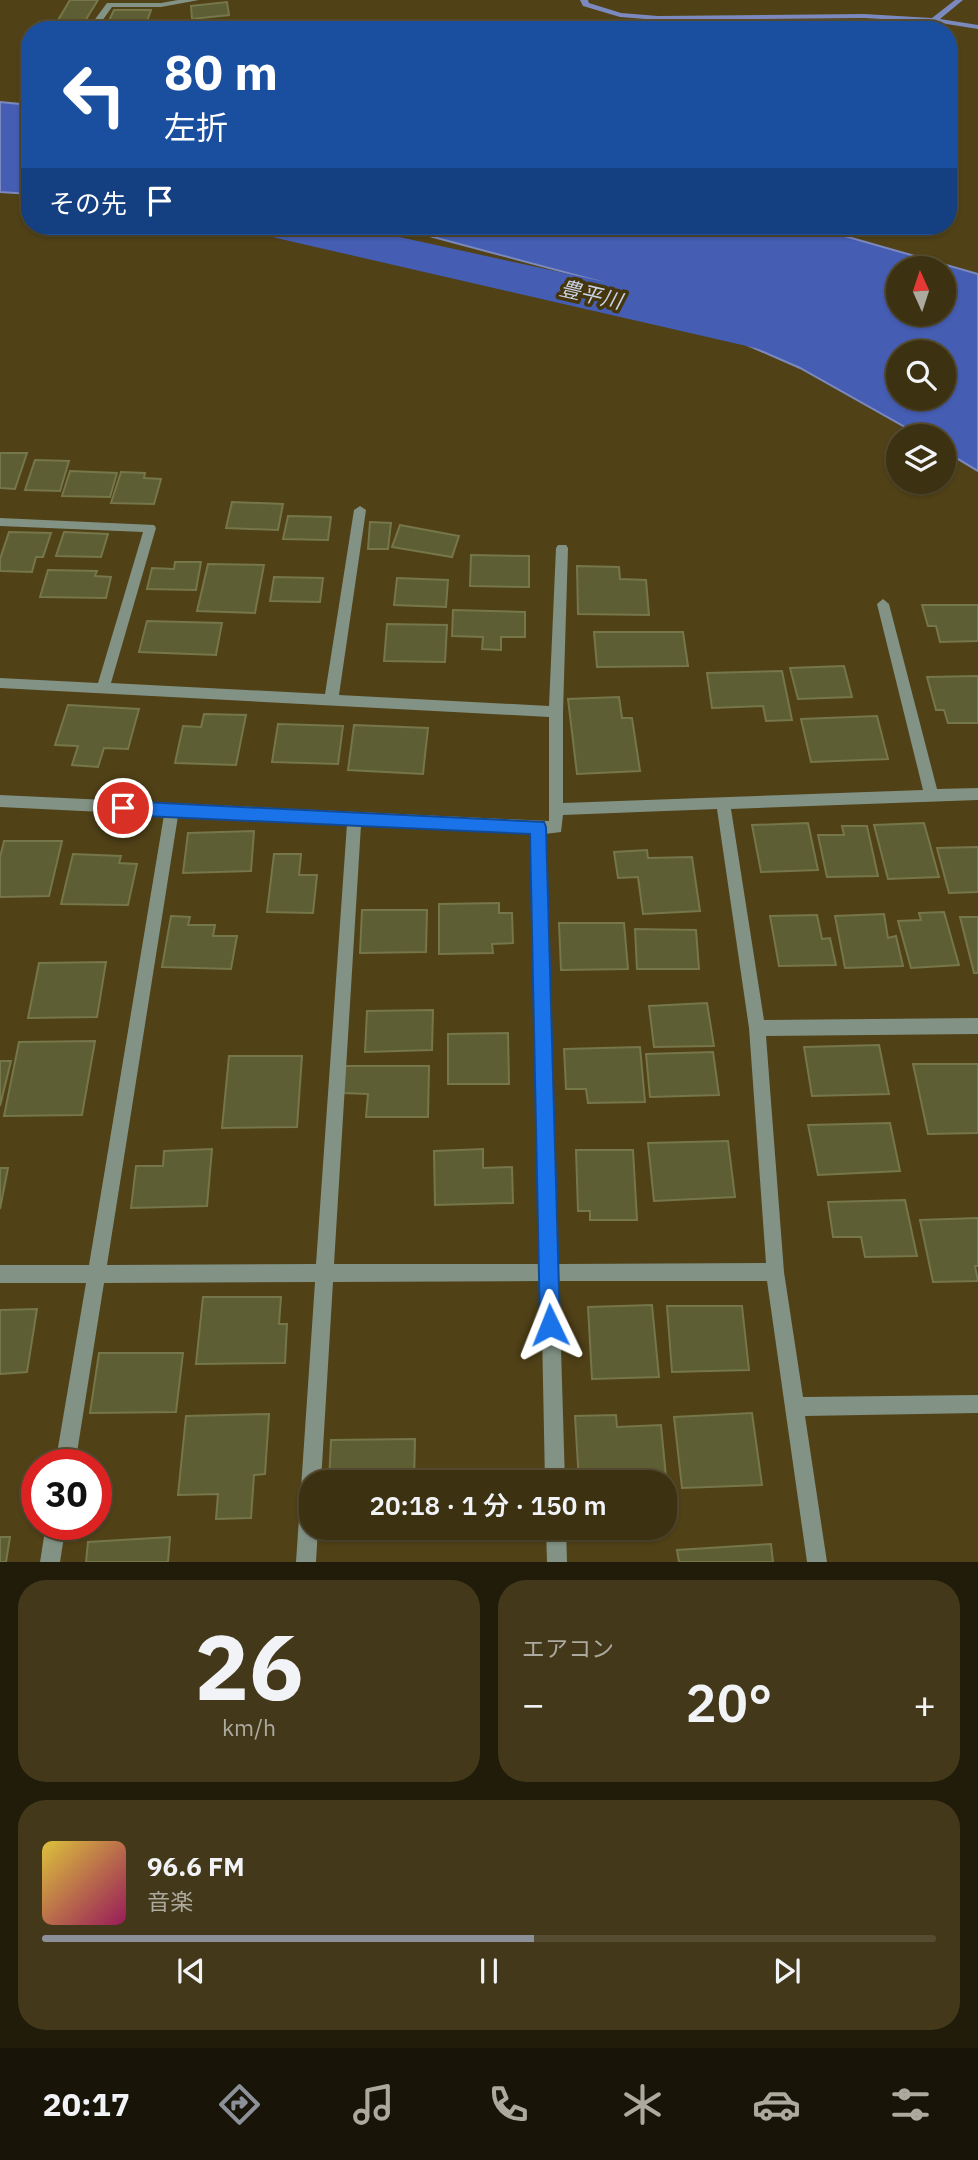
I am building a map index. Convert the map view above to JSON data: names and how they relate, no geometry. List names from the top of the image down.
{
  "water": ["豊平川"],
  "north": "top",
  "page": {
    "turn": ["80 m", "左折"],
    "then": "その先",
    "limit": "30",
    "trip": "20:18 · 1 分 · 150 m",
    "tile": [
      ["26", "km/h"],
      "エアコン"
    ],
    "heat": ["−", "20°", "+"],
    "song": ["96.6 FM", "音楽"],
    "tabs": "20:17"
  }
}
